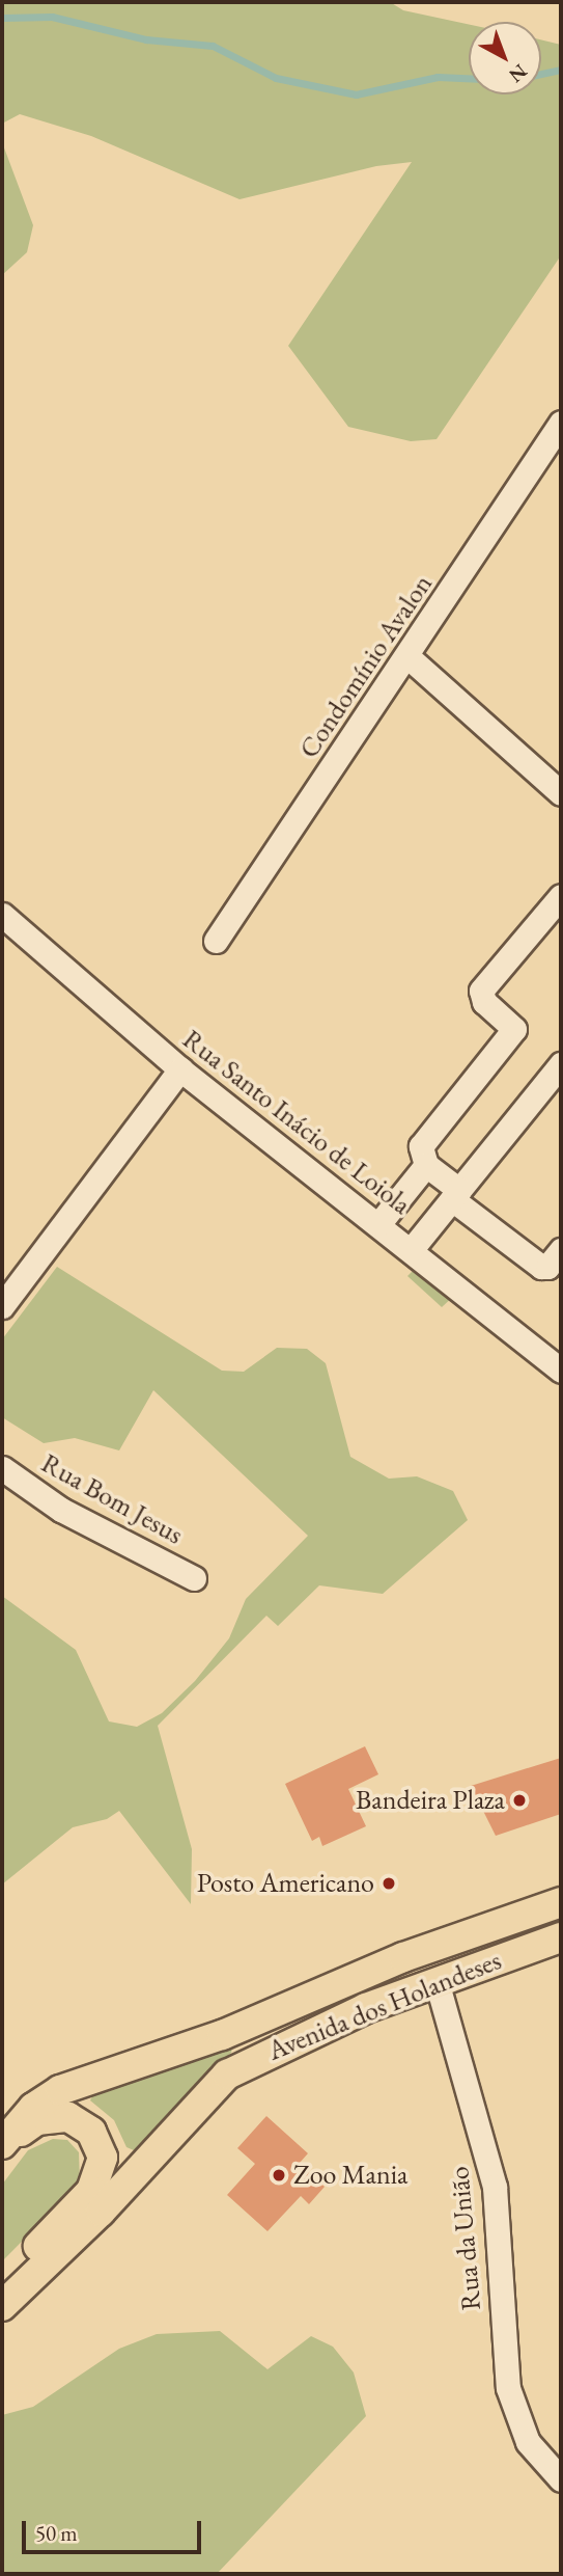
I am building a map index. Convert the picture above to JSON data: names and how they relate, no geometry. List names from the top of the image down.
{
  "streets": {
    "main road": ["Avenida dos Holandeses"],
    "street": [
      "Condomínio Avalon",
      "Rua Santo Inácio de Loiola",
      "Rua Bom Jesus",
      "Rua da União"
    ]
  },
  "crossings": [
    ["Avenida dos Holandeses", "Rua da União"]
  ],
  "places": ["Bandeira Plaza", "Posto Americano", "Zoo Mania"],
  "scale_bar": "50 m",
  "north": "bottom right"
}
